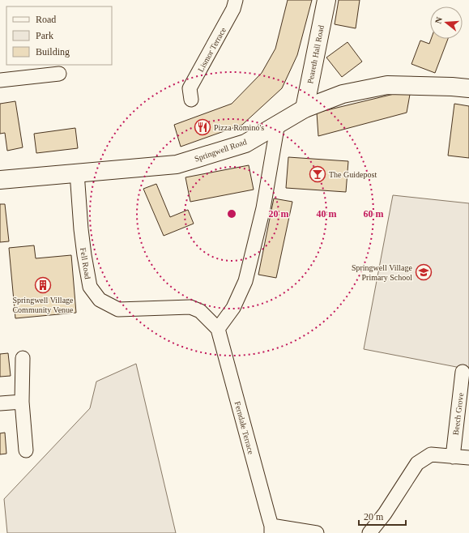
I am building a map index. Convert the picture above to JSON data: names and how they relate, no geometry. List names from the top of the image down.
{
  "streets": {
    "main road": ["Peareth Hall Road", "Springwell Road"],
    "street": [
      "Lismor Terrace",
      "Fell Road",
      "Beech Grove",
      "Ferndale Terrace"
    ]
  },
  "crossings": [
    ["Peareth Hall Road", "Springwell Road"],
    ["Springwell Road", "Fell Road"],
    ["Fell Road", "Ferndale Terrace"]
  ],
  "places": {
    "restaurant": ["Pizza Romino's"],
    "bar": ["The Guidepost"],
    "school or university": ["Springwell Village Primary School"],
    "building": ["Springwell Village Community Venue"]
  },
  "legend": ["Road", "Park", "Building"],
  "scale_bar": "20 m",
  "north": "left",
  "rings": ["20 m", "40 m", "60 m"]
}
